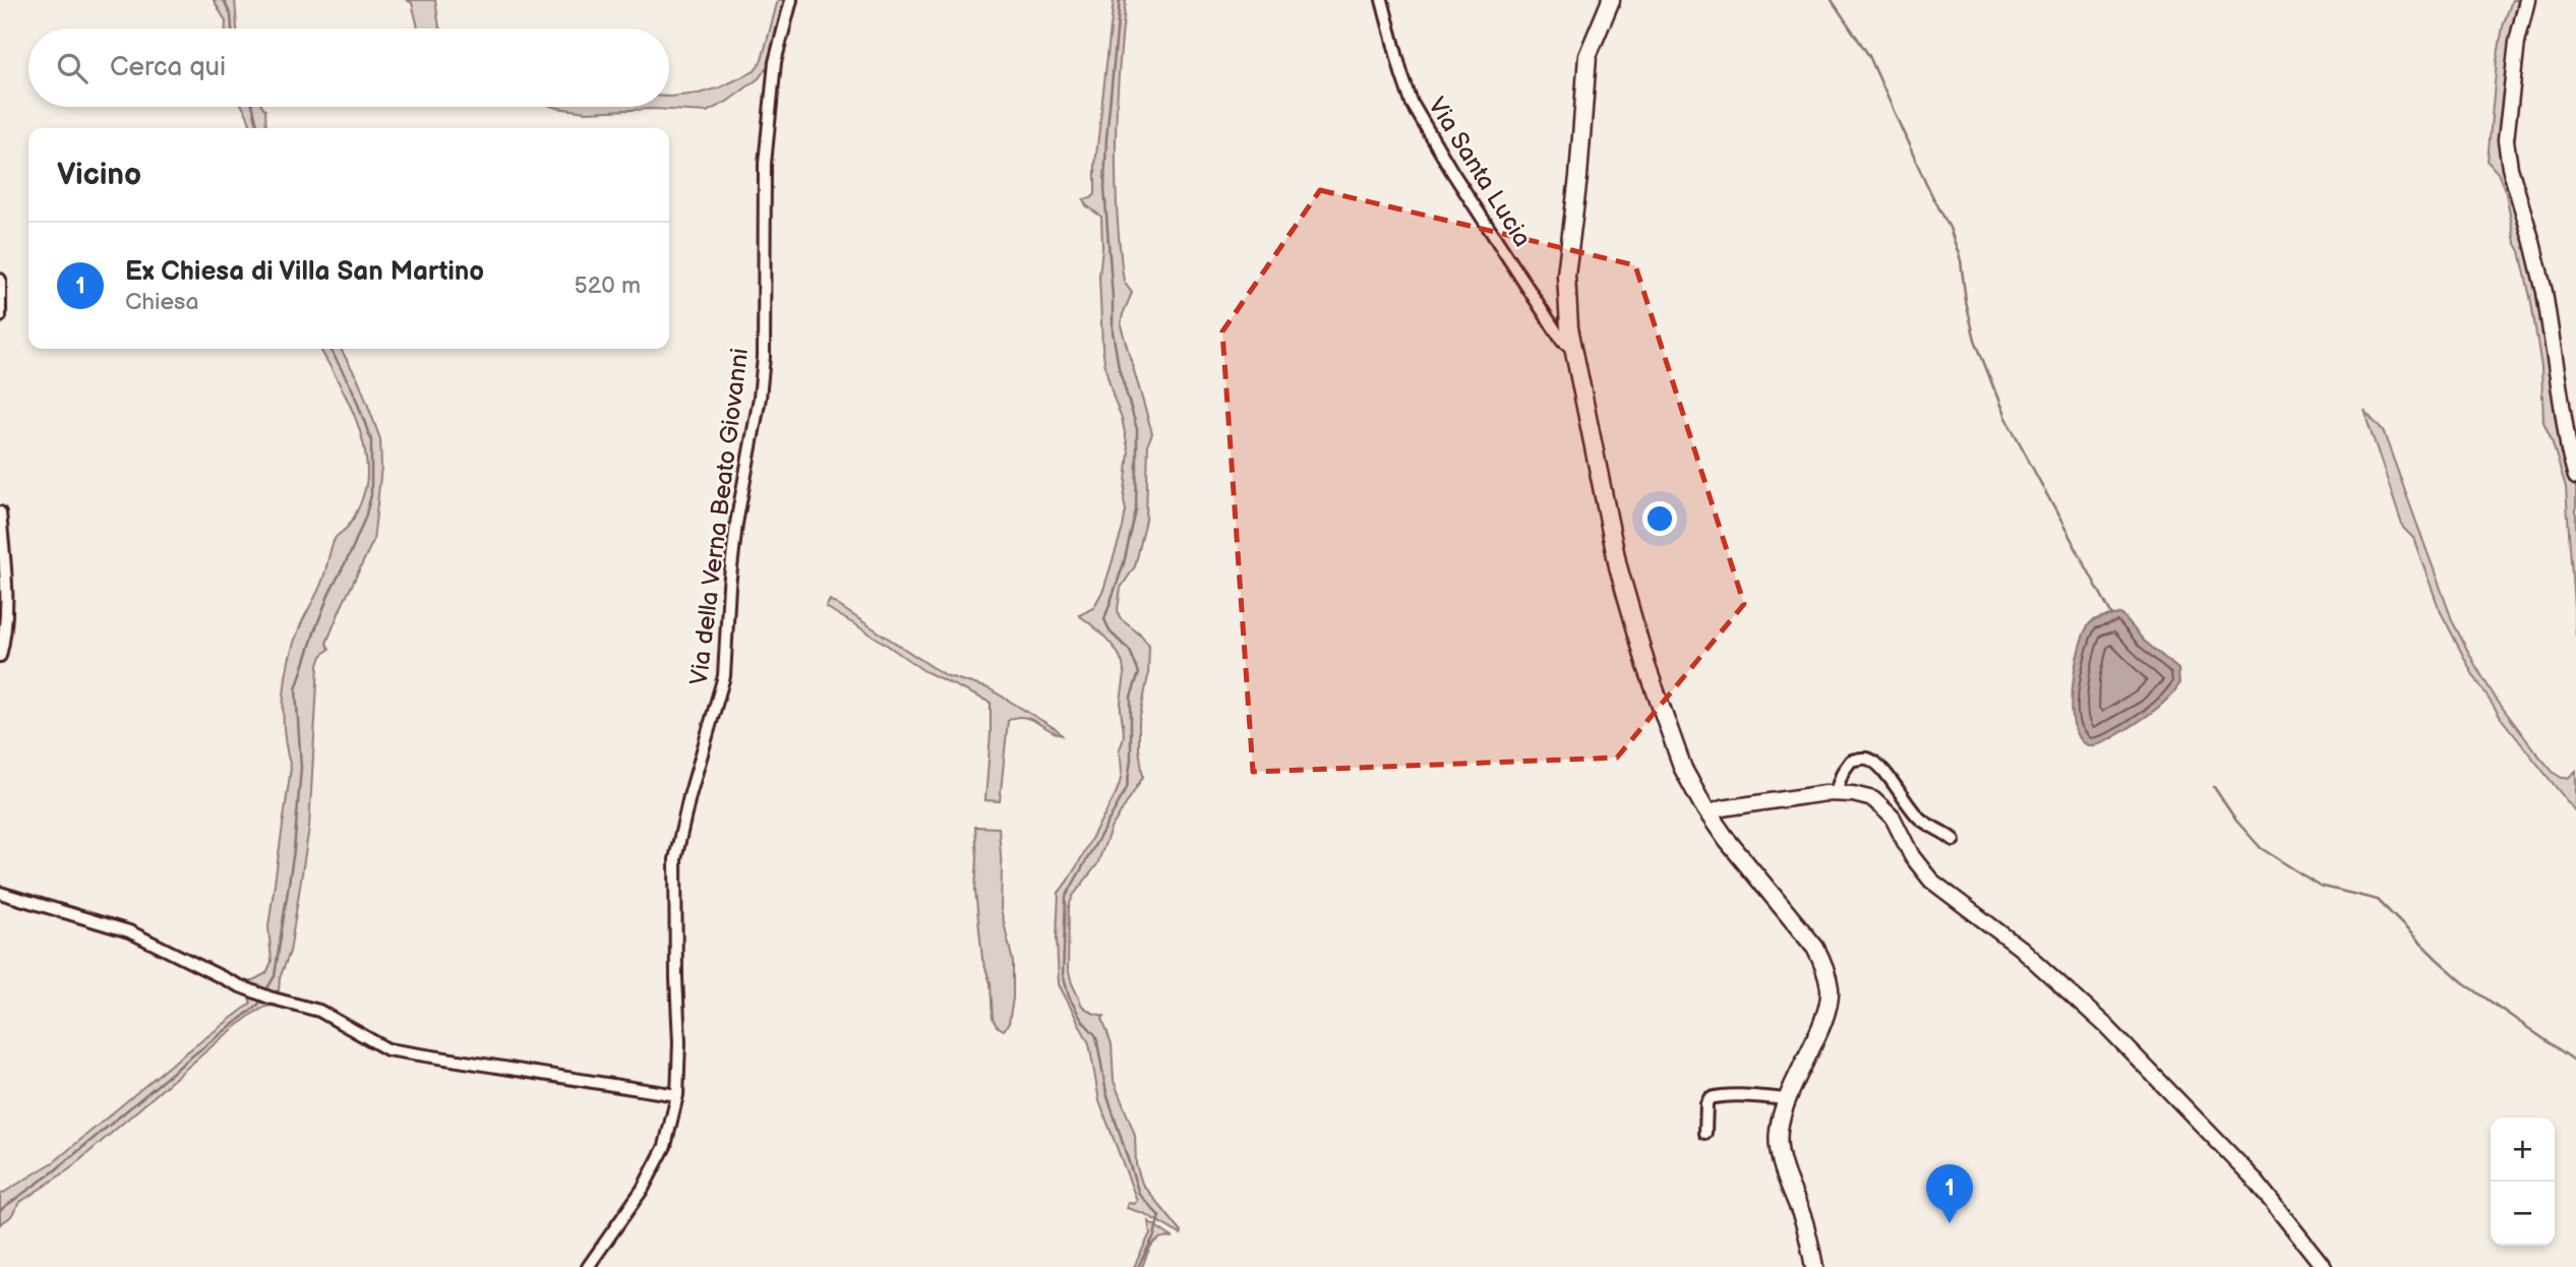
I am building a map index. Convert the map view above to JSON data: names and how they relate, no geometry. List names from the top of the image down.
{
  "streets": {
    "street": ["Via Santa Lucia", "Via della Verna Beato Giovanni"]
  },
  "page": {
    "search": "Cerca qui",
    "heading": "Vicino",
    "list": [
      {
        "mark": "1",
        "name": "Ex Chiesa di Villa San Martino",
        "note": "Chiesa",
        "value": "520 m"
      }
    ],
    "map_buttons": ["+", "−"],
    "pins": "1"
  }
}
